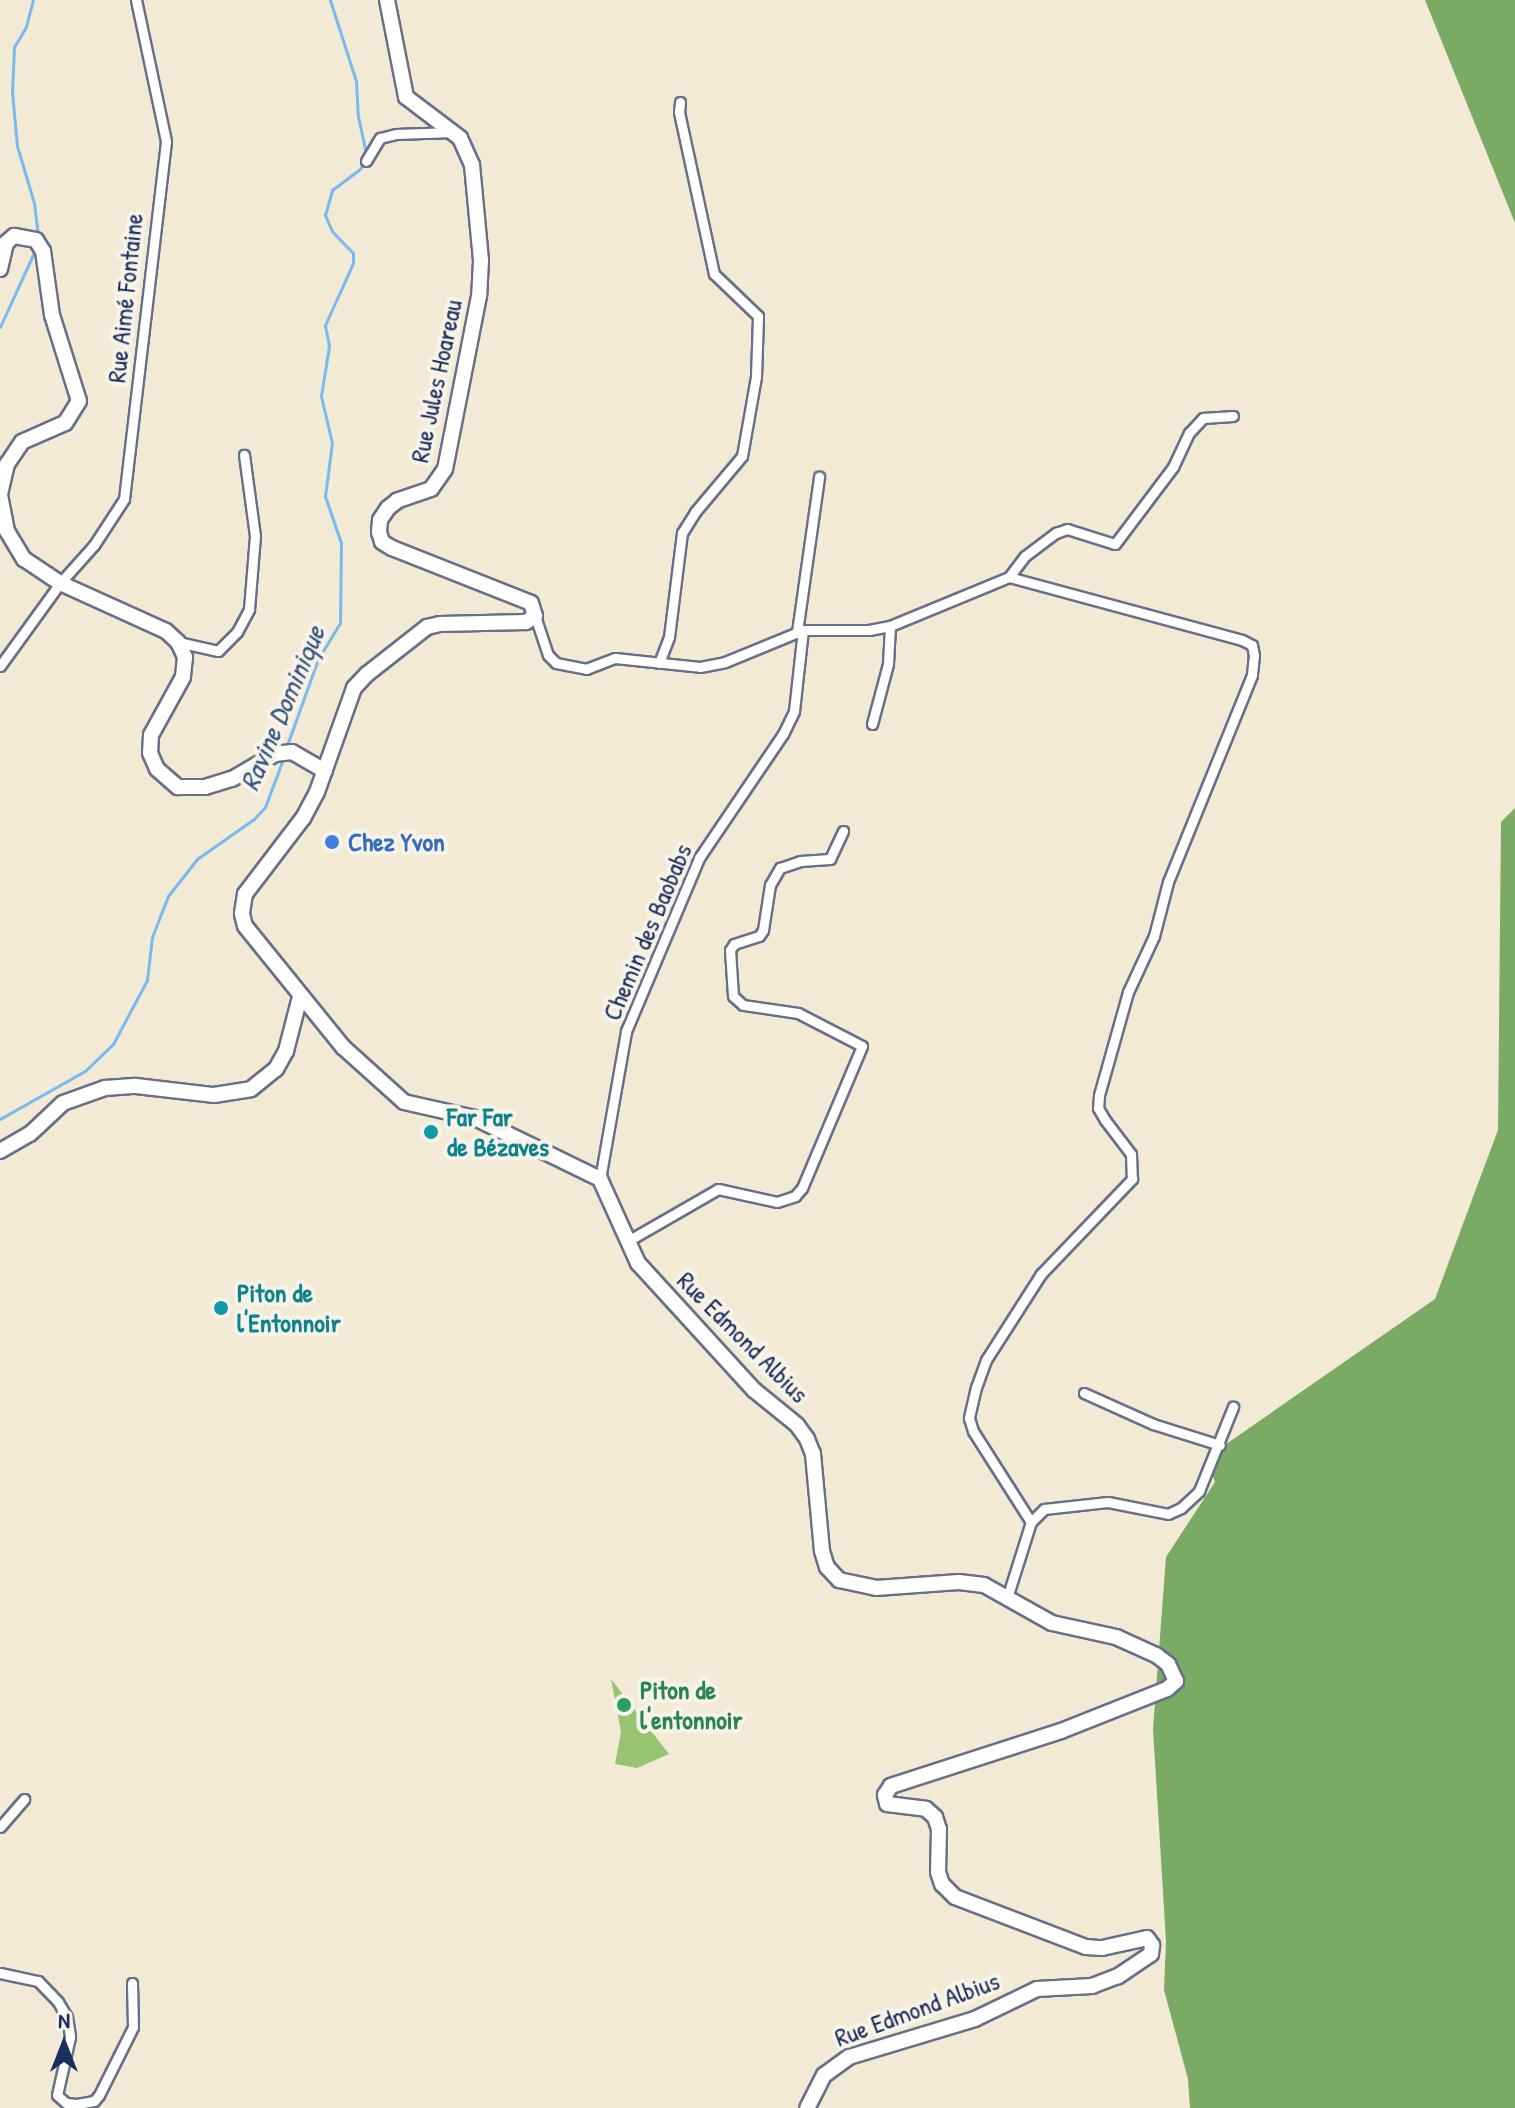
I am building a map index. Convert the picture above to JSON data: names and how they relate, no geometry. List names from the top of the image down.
{
  "streets": {
    "main road": ["Rue Jules Hoareau", "Rue Edmond Albius"],
    "street": ["Rue Aimé Fontaine", "Chemin des Baobabs"]
  },
  "crossings": [
    ["Chemin des Baobabs", "Rue Edmond Albius"]
  ],
  "water": ["Ravine Dominique"],
  "places": [
    "Chez Yvon",
    "Far Far de Bézaves",
    "Piton de l'Entonnoir",
    "Piton de l'entonnoir"
  ],
  "north": "top"
}
